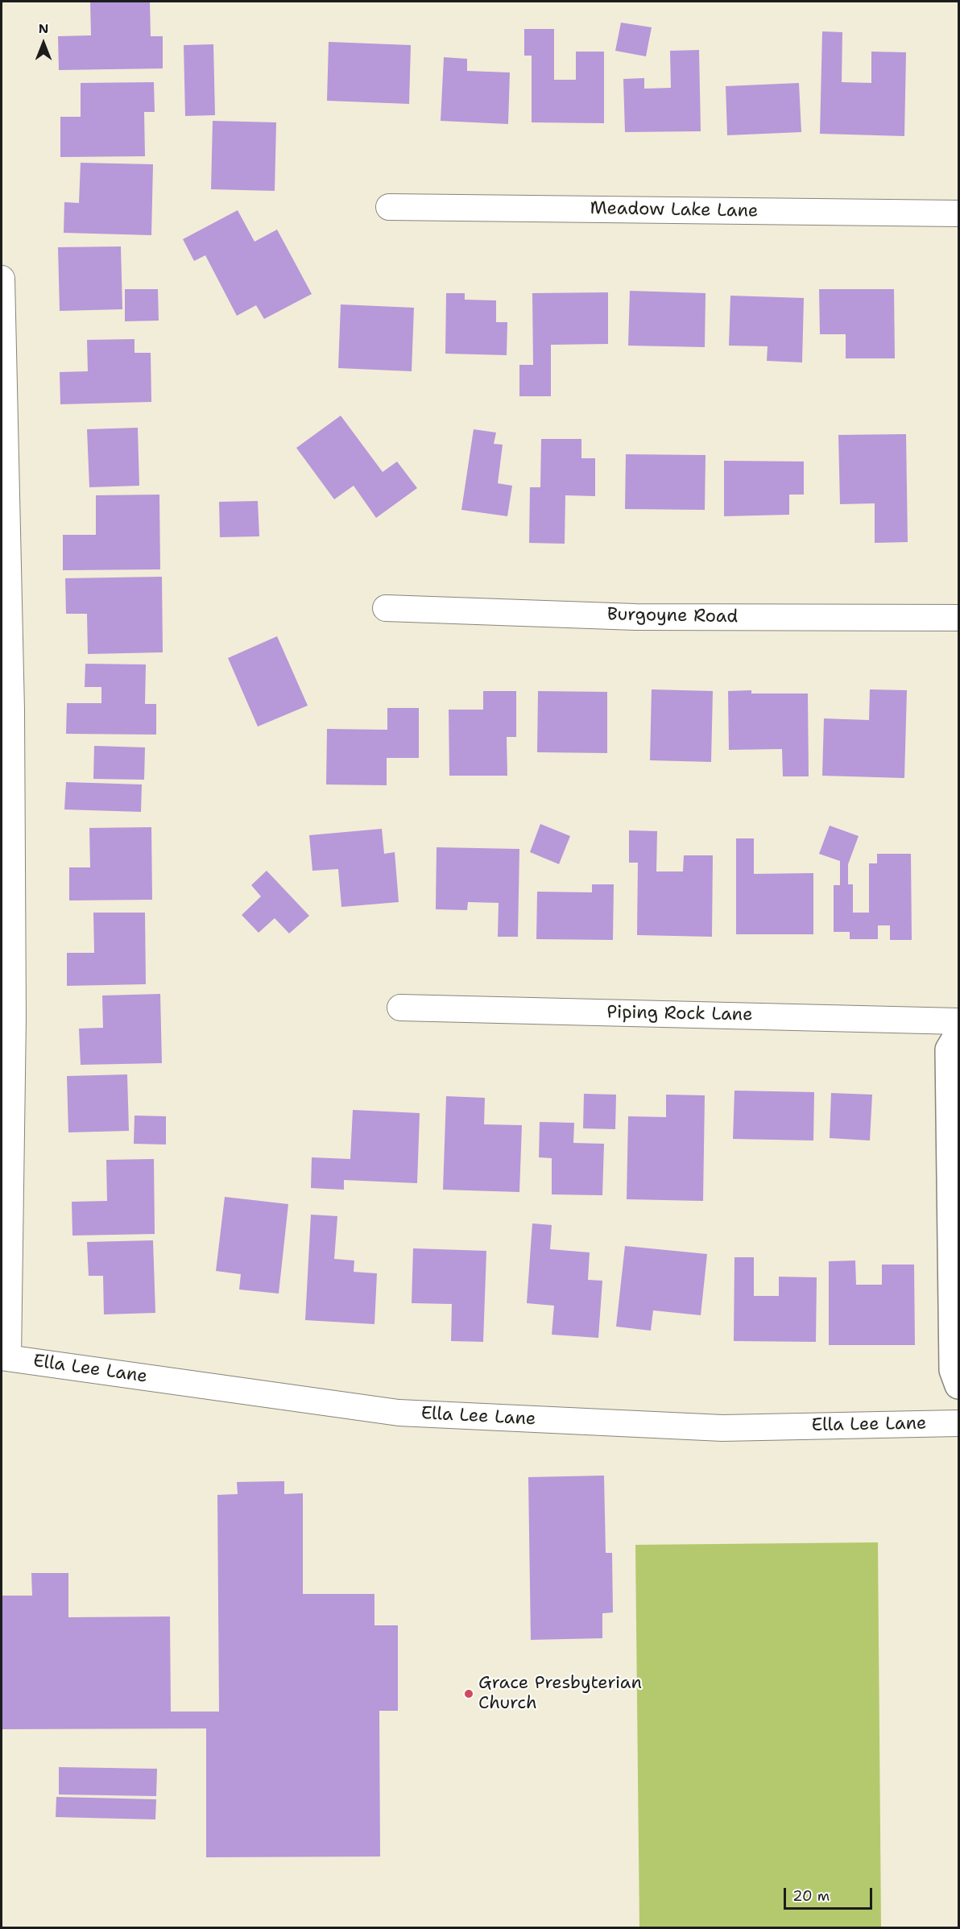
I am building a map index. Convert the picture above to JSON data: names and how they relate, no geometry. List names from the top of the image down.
{
  "streets": {
    "street": [
      "Meadow Lake Lane",
      "Burgoyne Road",
      "Piping Rock Lane",
      "Ella Lee Lane"
    ]
  },
  "places": ["Grace Presbyterian Church"],
  "scale_bar": "20 m",
  "north": "top"
}
